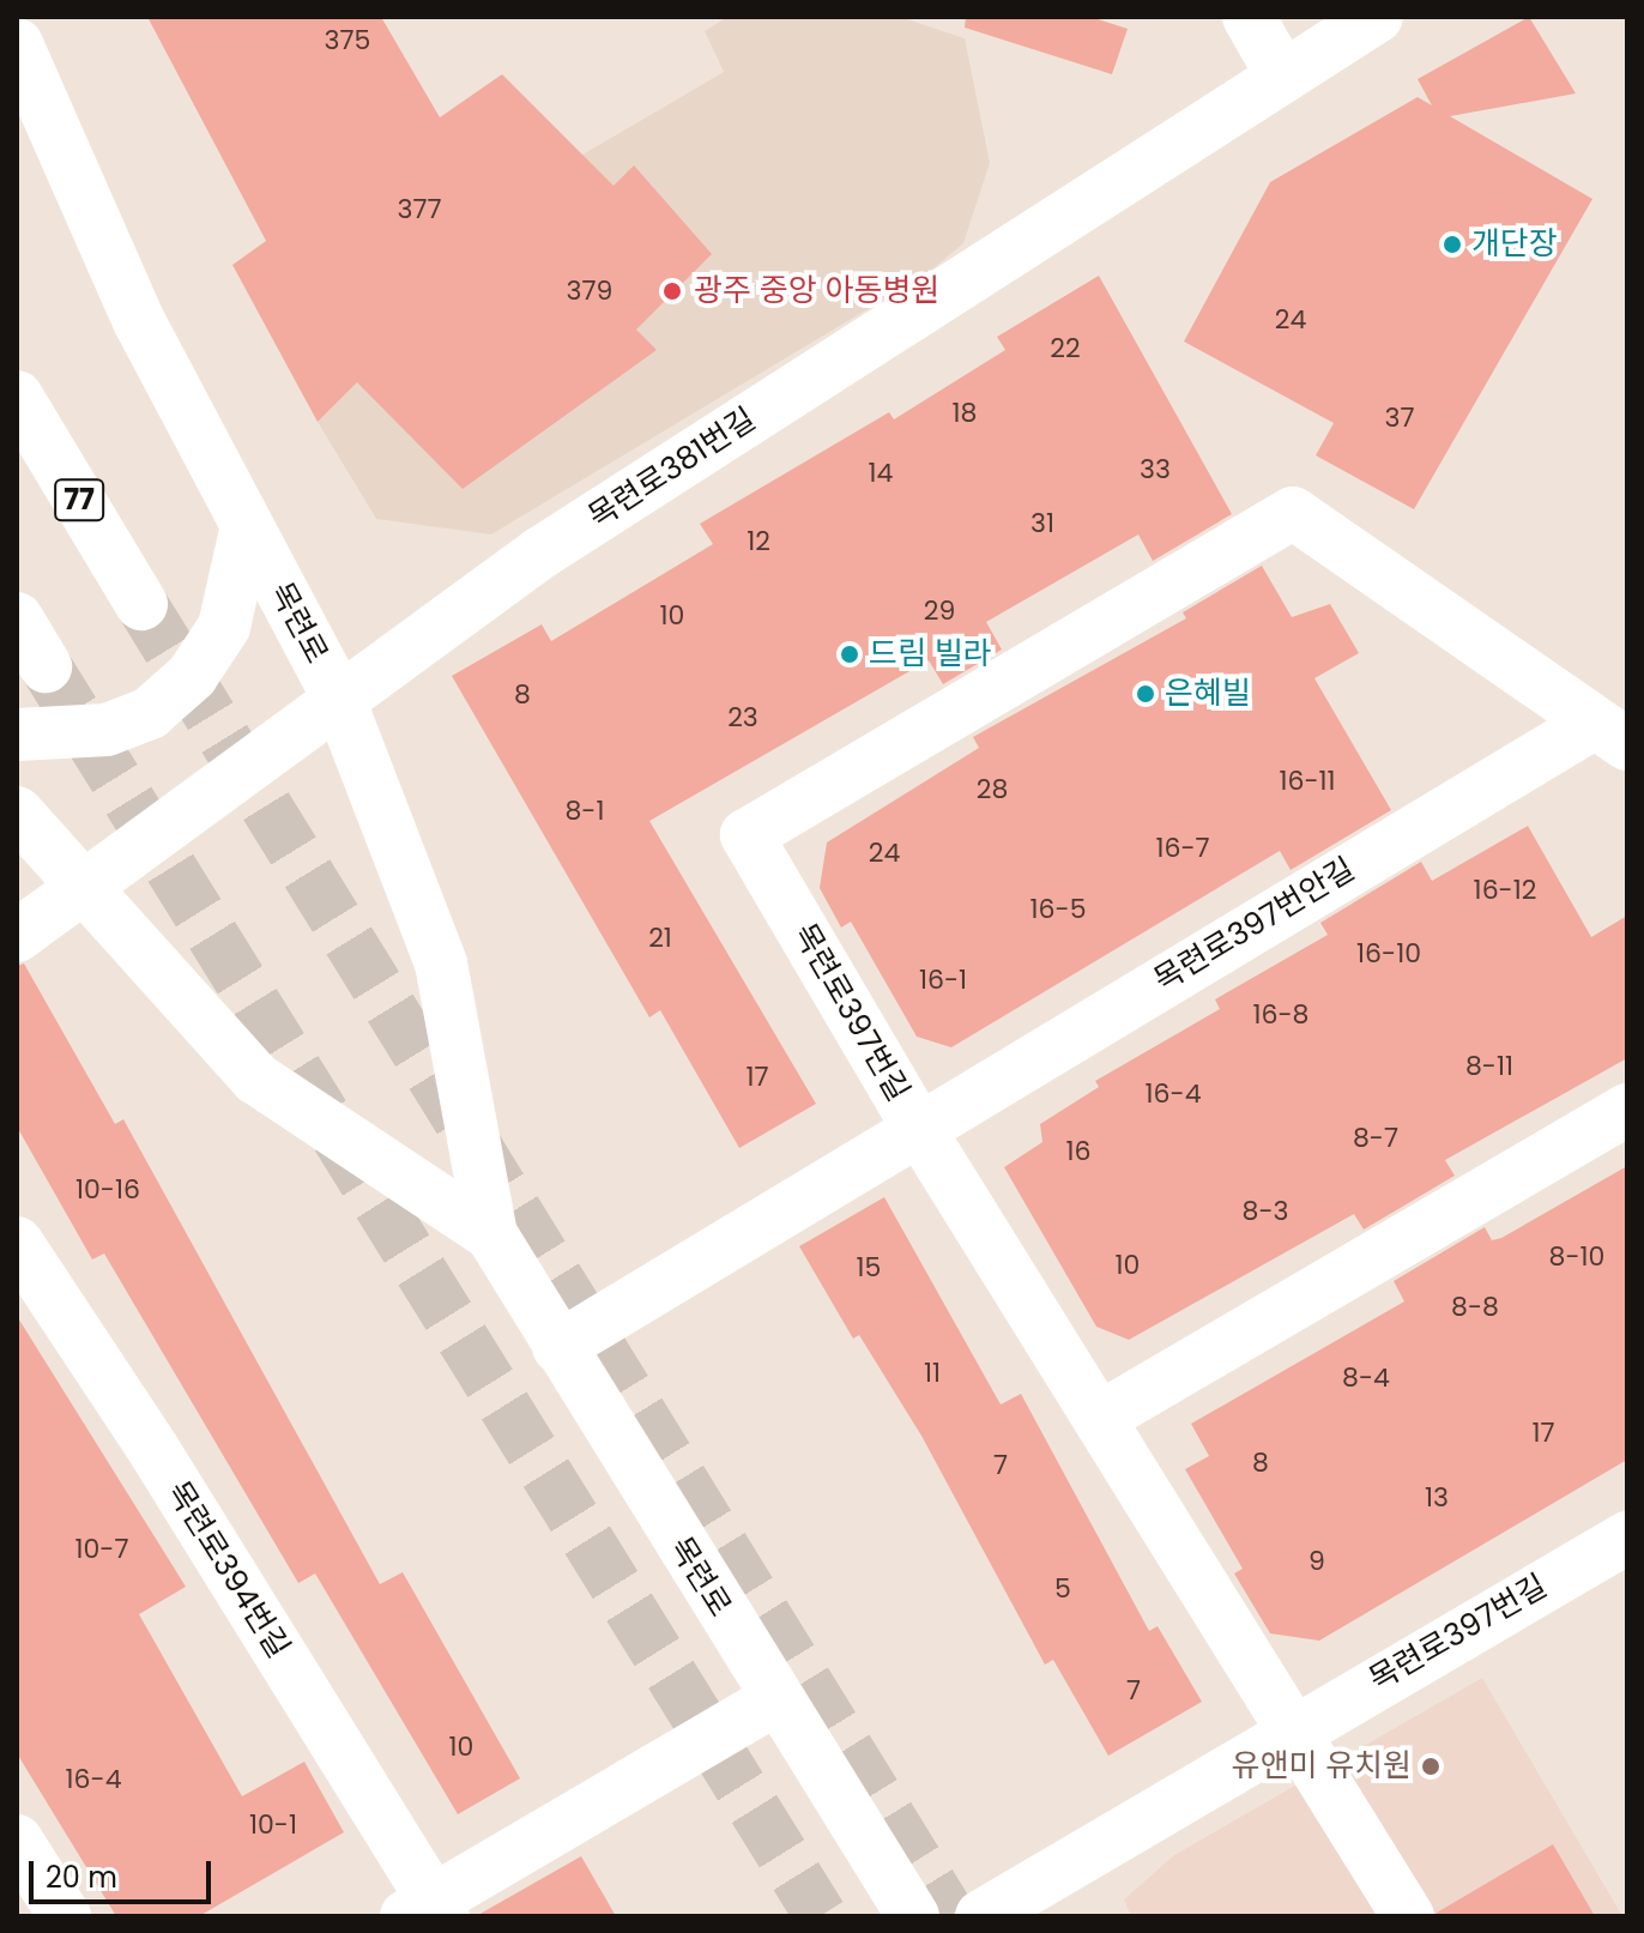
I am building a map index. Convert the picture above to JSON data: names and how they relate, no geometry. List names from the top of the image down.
{
  "streets": {
    "main road": [
      "목련로381번길",
      "77",
      "목련로",
      "목련로397번안길",
      "목련로397번길",
      "목련로394번길"
    ]
  },
  "crossings": [
    ["목련로381번길", "목련로"],
    ["목련로", "목련로397번안길"],
    ["목련로", "목련로394번길"],
    ["목련로397번안길", "목련로397번길"]
  ],
  "places": [
    "개단장",
    "광주 중앙 아동병원",
    "드림 빌라",
    "은혜빌",
    "유앤미 유치원"
  ],
  "house_numbers": [
    "375",
    "377",
    "379",
    "24",
    "22",
    "18",
    "37",
    "33",
    "14",
    "31",
    "12",
    "29",
    "10",
    "8",
    "23",
    "16-11",
    "28",
    "8-1",
    "16-7",
    "24",
    "16-12",
    "16-5",
    "21",
    "16-10",
    "16-1",
    "16-8",
    "8-11",
    "17",
    "16-4",
    "8-7",
    "16",
    "10-16",
    "8-3",
    "8-10",
    "10",
    "15",
    "8-8",
    "11",
    "8-4",
    "17",
    "8",
    "7",
    "13",
    "10-7",
    "9",
    "5",
    "7",
    "10",
    "16-4",
    "10-1"
  ],
  "scale_bar": "20 m"
}
